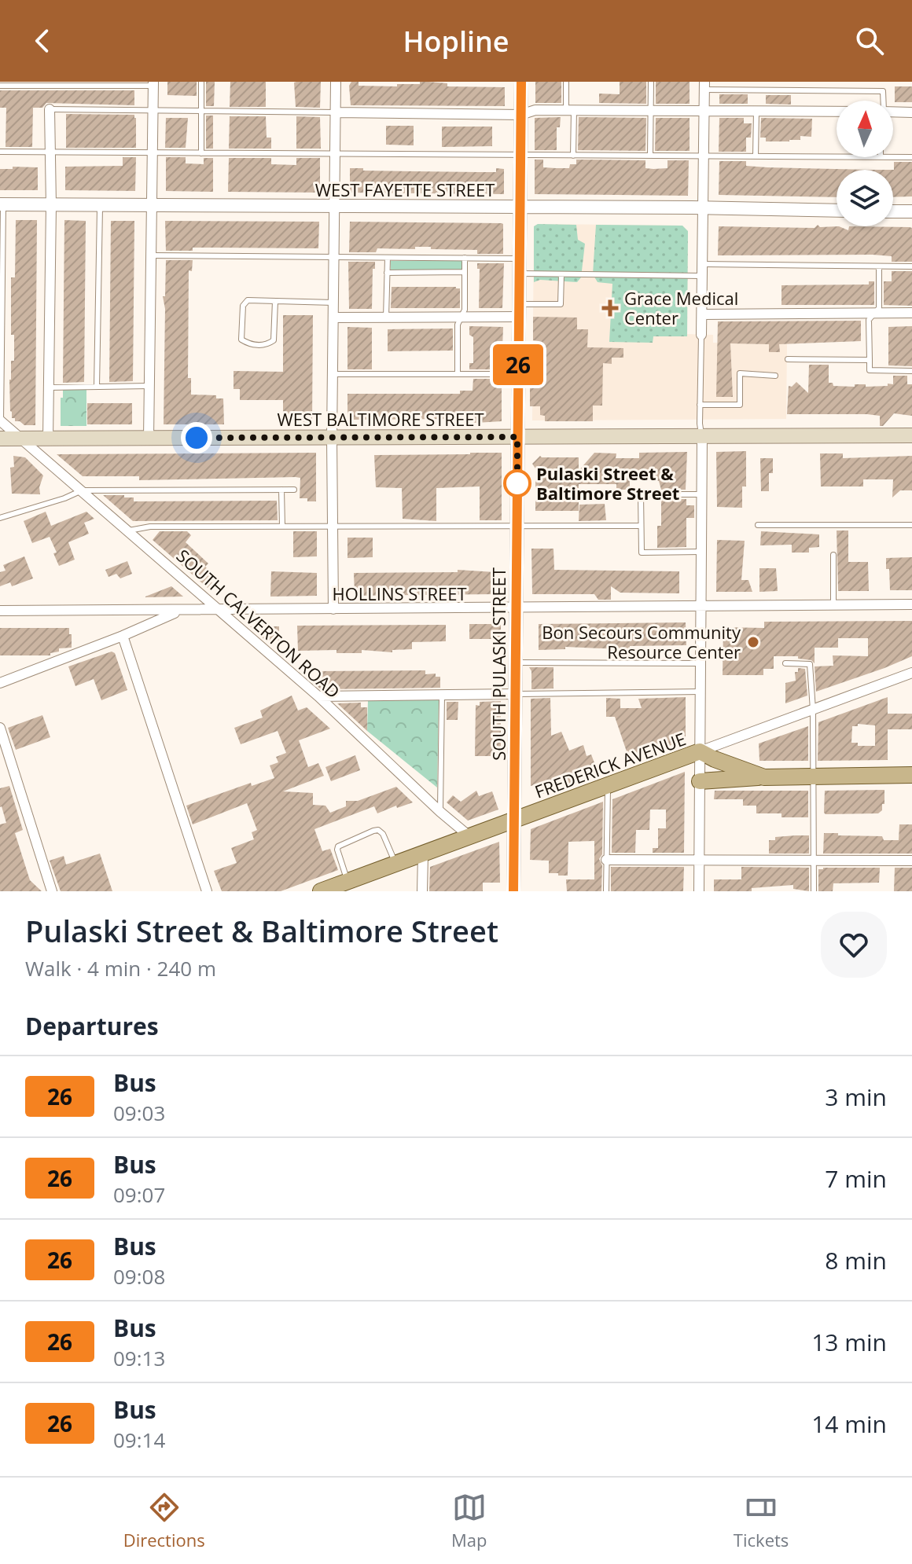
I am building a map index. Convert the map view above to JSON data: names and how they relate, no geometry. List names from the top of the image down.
{
  "streets": {
    "main road": ["WEST BALTIMORE STREET", "FREDERICK AVENUE"],
    "street": [
      "WEST FAYETTE STREET",
      "HOLLINS STREET",
      "SOUTH CALVERTON ROAD",
      "SOUTH PULASKI STREET"
    ]
  },
  "crossings": [
    ["WEST FAYETTE STREET", "SOUTH PULASKI STREET"],
    ["WEST BALTIMORE STREET", "SOUTH CALVERTON ROAD"],
    ["WEST BALTIMORE STREET", "SOUTH PULASKI STREET"],
    ["HOLLINS STREET", "SOUTH CALVERTON ROAD"],
    ["HOLLINS STREET", "SOUTH PULASKI STREET"],
    ["SOUTH CALVERTON ROAD", "FREDERICK AVENUE"],
    ["SOUTH PULASKI STREET", "FREDERICK AVENUE"]
  ],
  "places": {
    "health": ["Grace Medical Center"],
    "other": ["Pulaski Street & Baltimore Street", "Bon Secours Community Resource Center"]
  },
  "lines": ["bus line 26"],
  "north": "top",
  "page": {
    "header": "Hopline",
    "on_map": "26",
    "heading": [
      ["Pulaski Street & Baltimore Street", "Walk · 4 min · 240 m"],
      "Departures"
    ],
    "list": [
      {
        "mark": "26",
        "name": "Bus",
        "note": "09:03",
        "value": "3 min"
      },
      {
        "mark": "26",
        "name": "Bus",
        "note": "09:07",
        "value": "7 min"
      },
      {
        "mark": "26",
        "name": "Bus",
        "note": "09:08",
        "value": "8 min"
      },
      {
        "mark": "26",
        "name": "Bus",
        "note": "09:13",
        "value": "13 min"
      },
      {
        "mark": "26",
        "name": "Bus",
        "note": "09:14",
        "value": "14 min"
      }
    ],
    "tabs": ["Directions", "Map", "Tickets"]
  }
}
